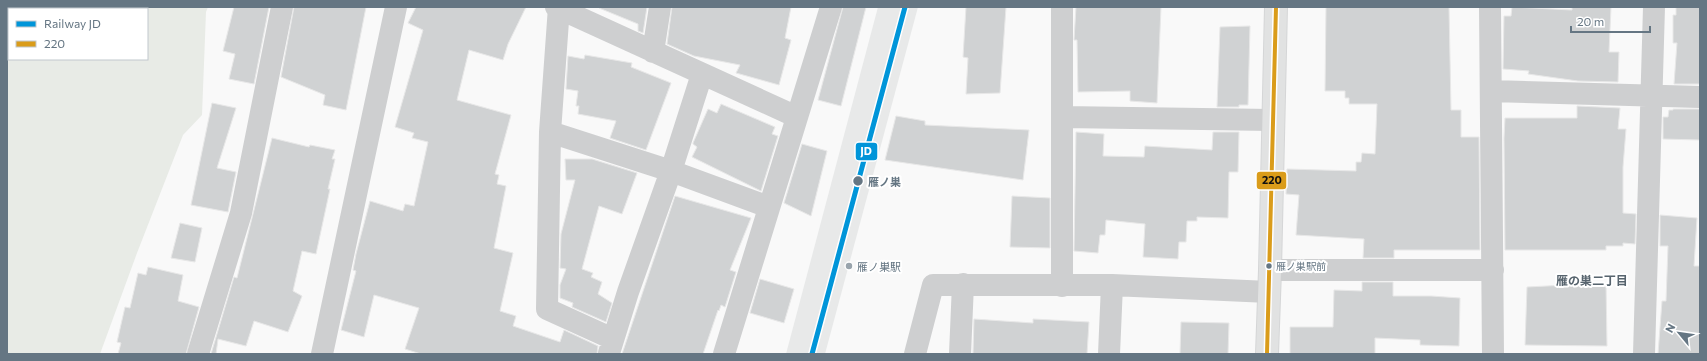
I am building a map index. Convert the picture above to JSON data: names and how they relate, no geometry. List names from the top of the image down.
{
  "districts": ["雁の巣二丁目"],
  "places": ["雁ノ巣", "雁ノ巣駅", "雁ノ巣駅前"],
  "lines": ["rail line JD", "transit line 220"],
  "legend": ["Railway JD", "220"],
  "scale_bar": "20 m",
  "north": "top left"
}
